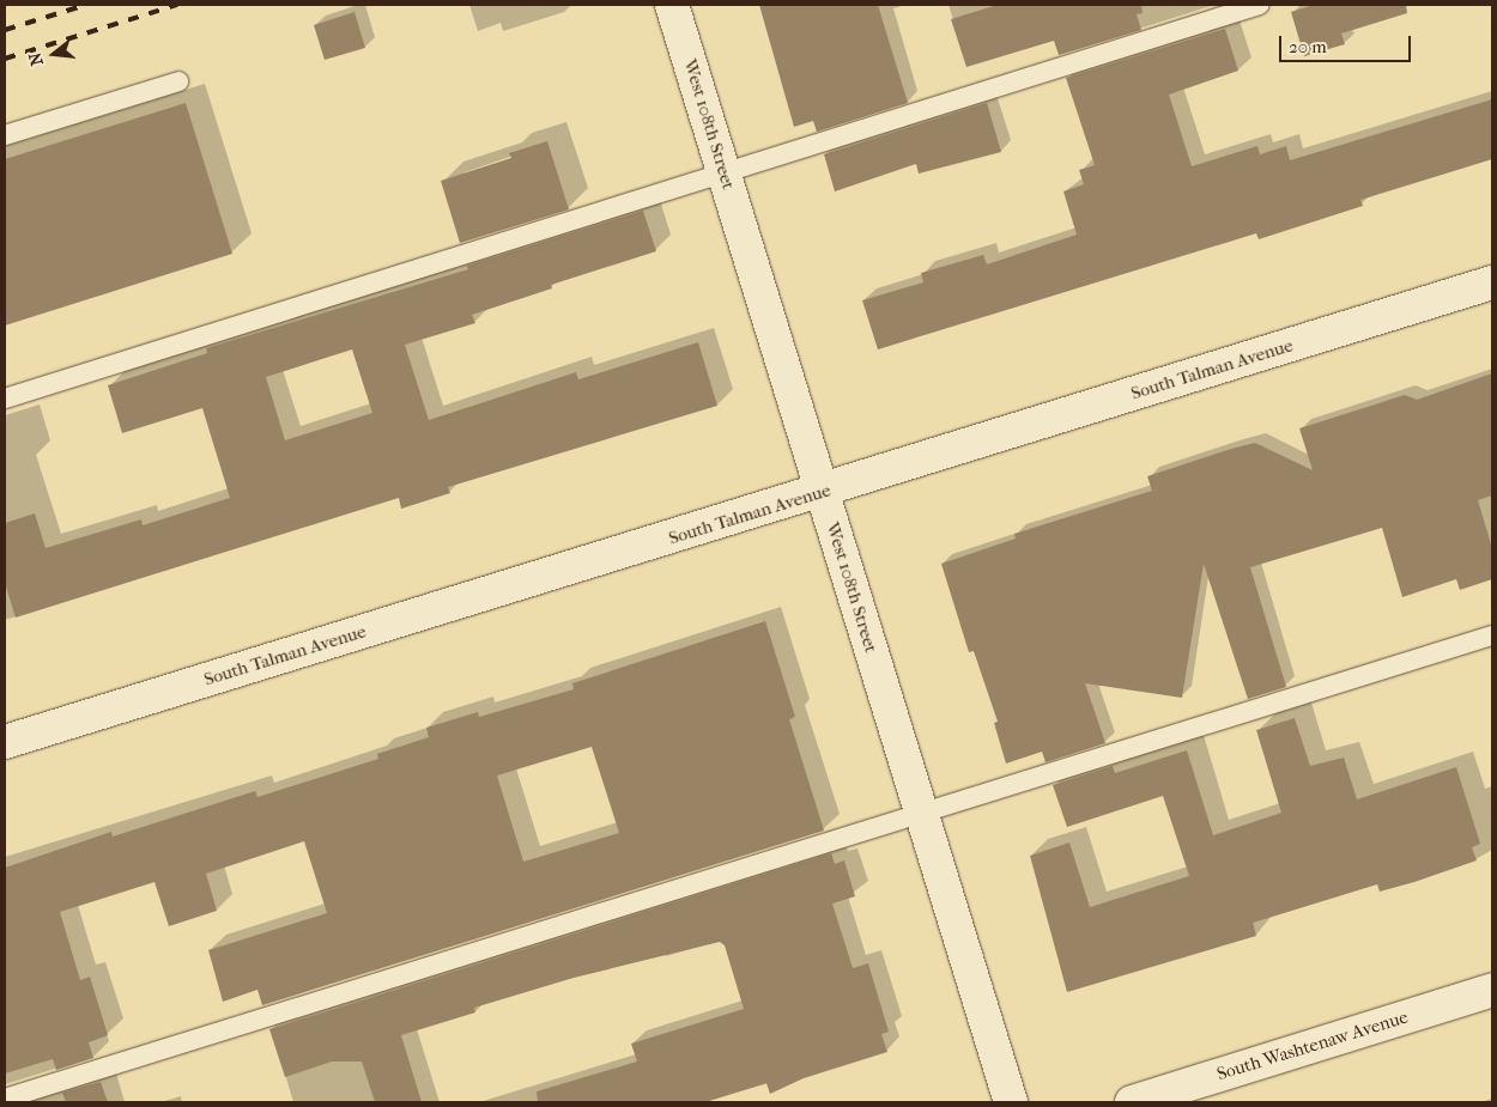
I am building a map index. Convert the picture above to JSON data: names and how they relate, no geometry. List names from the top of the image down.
{
  "streets": {
    "street": ["West 108th Street", "South Talman Avenue", "South Washtenaw Avenue"]
  },
  "crossings": [
    ["West 108th Street", "South Talman Avenue"]
  ],
  "scale_bar": "20 m",
  "north": "left"
}
